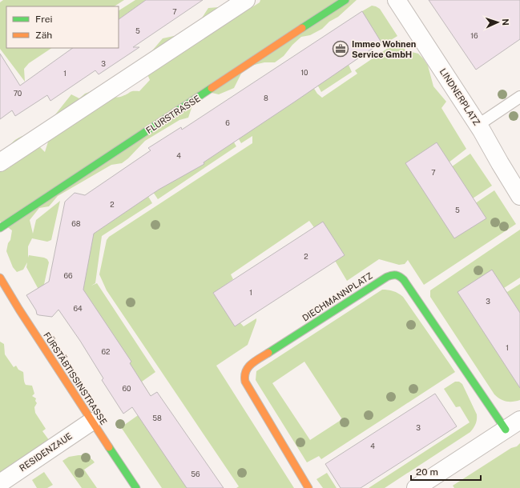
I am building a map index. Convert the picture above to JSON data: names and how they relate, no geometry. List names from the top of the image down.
{
  "streets": {
    "street": [
      "LINDNERPLATZ",
      "FLURSTRASSE",
      "DIECHMANNPLATZ",
      "FÜRSTÄBTISSINSTRASSE",
      "RESIDENZAUE"
    ]
  },
  "crossings": [
    ["FÜRSTÄBTISSINSTRASSE", "RESIDENZAUE"]
  ],
  "places": {
    "office": ["Immeo Wohnen Service GmbH"]
  },
  "house_numbers": [
    "7",
    "5",
    "16",
    "3",
    "10",
    "1",
    "70",
    "8",
    "6",
    "4",
    "7",
    "2",
    "5",
    "68",
    "2",
    "66",
    "1",
    "3",
    "64",
    "1",
    "62",
    "60",
    "58",
    "3",
    "4",
    "56"
  ],
  "legend": ["Frei", "Zäh"],
  "scale_bar": "20 m",
  "north": "right"
}
